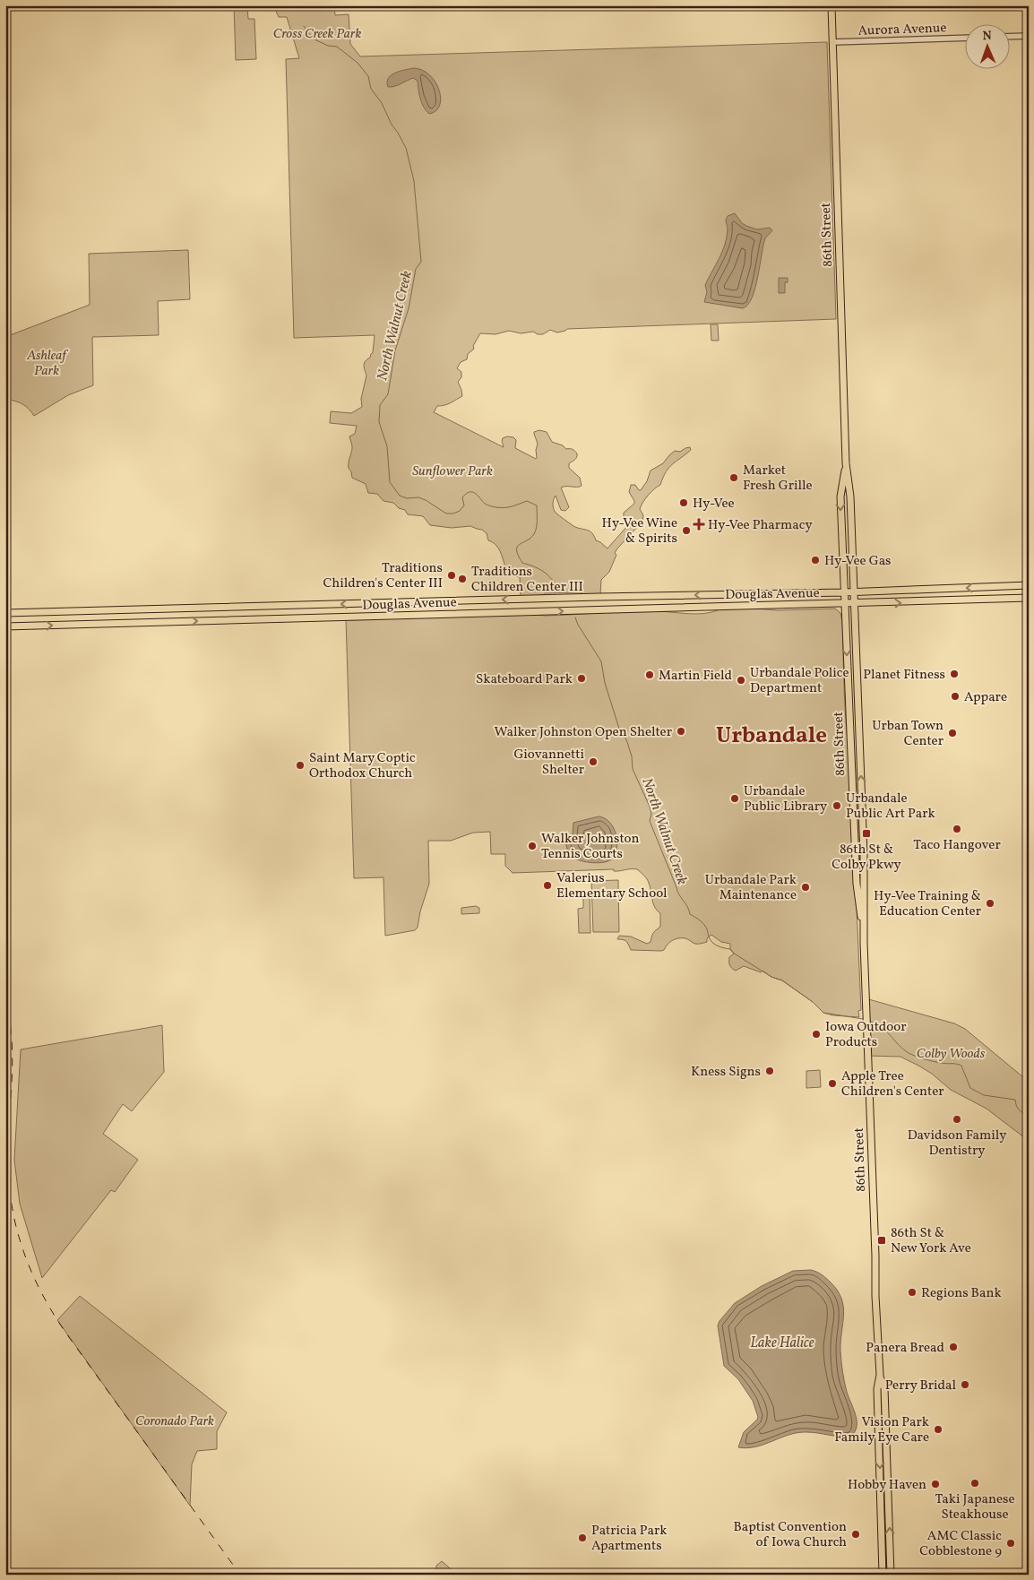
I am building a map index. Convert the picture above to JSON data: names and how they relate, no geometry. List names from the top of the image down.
{
  "streets": {
    "main road": ["86th Street", "Douglas Avenue"],
    "street": ["Aurora Avenue"]
  },
  "crossings": [
    ["Aurora Avenue", "86th Street"],
    ["86th Street", "Douglas Avenue"]
  ],
  "districts": ["Urbandale"],
  "water": ["North Walnut Creek", "Lake Halice"],
  "parks": [
    "Cross Creek Park",
    "Ashleaf Park",
    "Sunflower Park",
    "Colby Woods",
    "Coronado Park"
  ],
  "places": {
    "other": [
      "Market Fresh Grille",
      "Hy-Vee",
      "Hy-Vee Wine & Spirits",
      "Hy-Vee Gas",
      "Traditions Children's Center III",
      "Traditions Children Center III",
      "Planet Fitness",
      "Martin Field",
      "Skateboard Park",
      "Urbandale Police Department",
      "Appare",
      "Walker Johnston Open Shelter",
      "Urban Town Center",
      "Giovannetti Shelter",
      "Saint Mary Coptic Orthodox Church",
      "Urbandale Public Library",
      "Urbandale Public Art Park",
      "Taco Hangover",
      "Walker Johnston Tennis Courts",
      "Valerius Elementary School",
      "Urbandale Park Maintenance",
      "Hy-Vee Training & Education Center",
      "Iowa Outdoor Products",
      "Kness Signs",
      "Apple Tree Children's Center",
      "Davidson Family Dentistry",
      "Regions Bank",
      "Panera Bread",
      "Perry Bridal",
      "Vision Park Family Eye Care",
      "Taki Japanese Steakhouse",
      "Hobby Haven",
      "Baptist Convention of Iowa Church",
      "Patricia Park Apartments",
      "AMC Classic Cobblestone 9"
    ],
    "health": ["Hy-Vee Pharmacy"],
    "transit": ["86th St & Colby Pkwy", "86th St & New York Ave"]
  },
  "north": "top"
}
